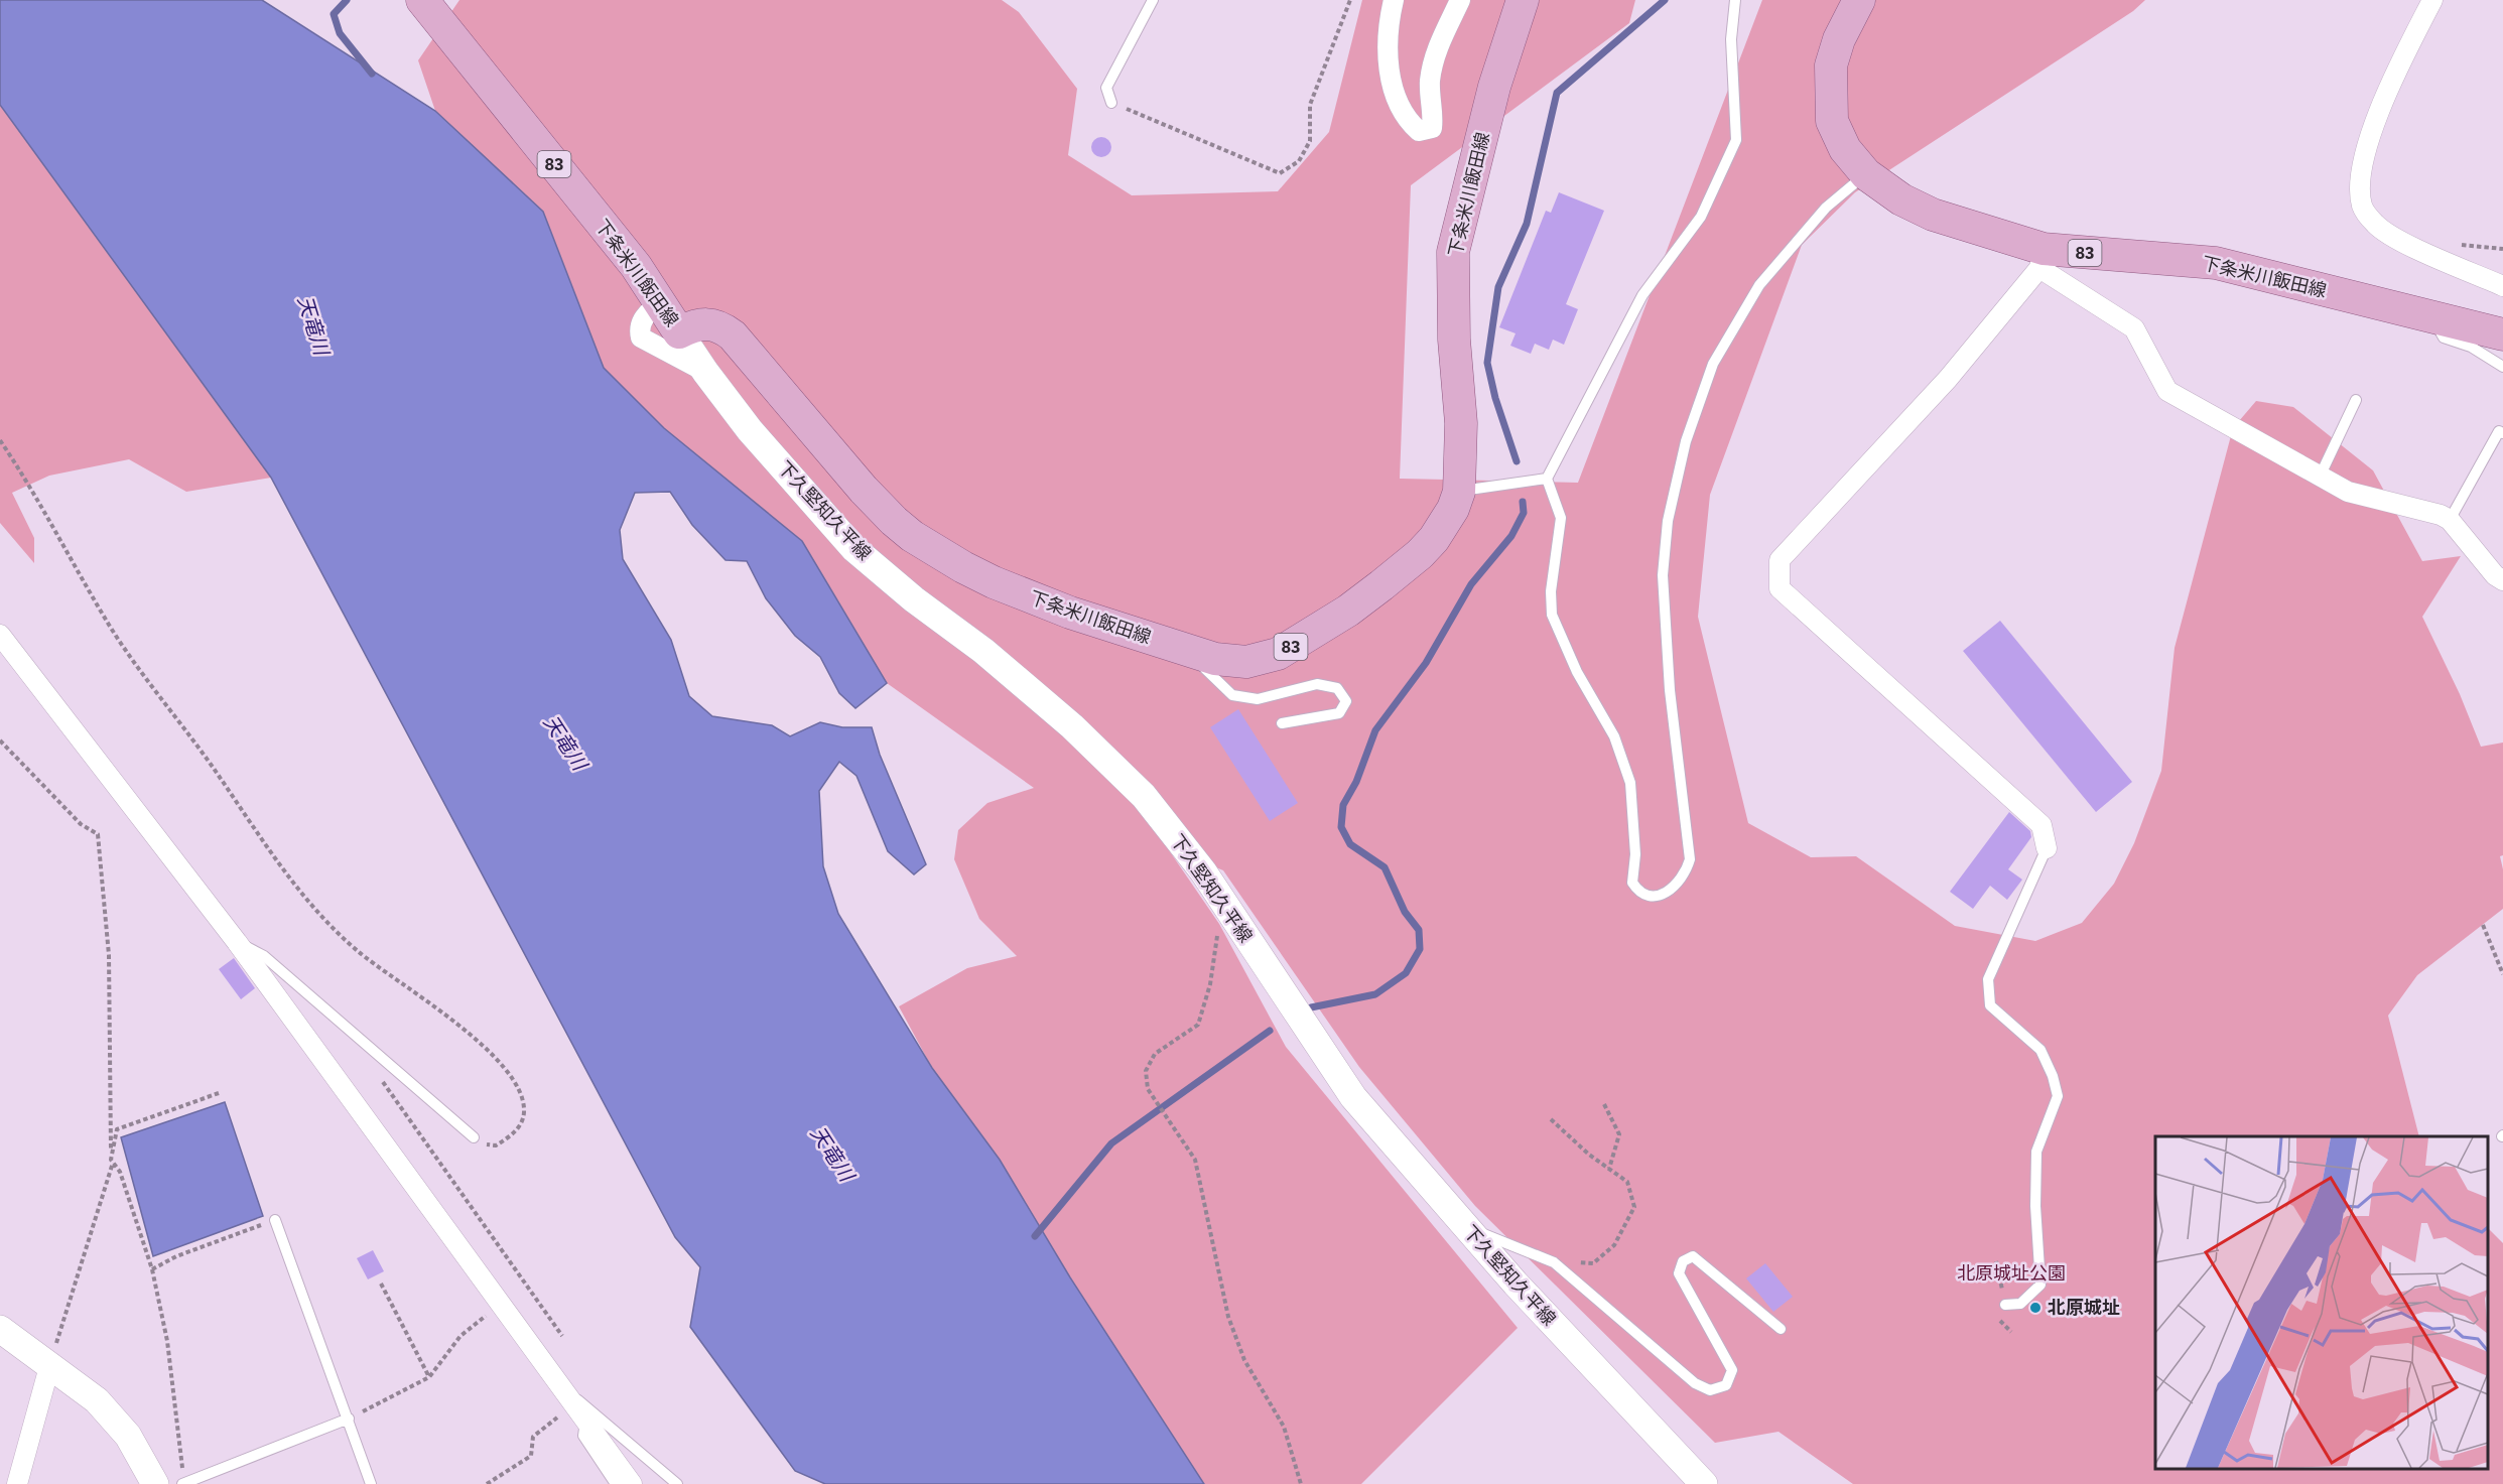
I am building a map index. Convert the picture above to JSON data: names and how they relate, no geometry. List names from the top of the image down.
{
  "streets": {
    "main road": ["83", "下条米川飯田線", "下久堅知久平線"]
  },
  "crossings": [
    ["下条米川飯田線", "下久堅知久平線"]
  ],
  "water": ["天竜川"],
  "parks": ["北原城址公園"],
  "places": ["北原城址"]
}
